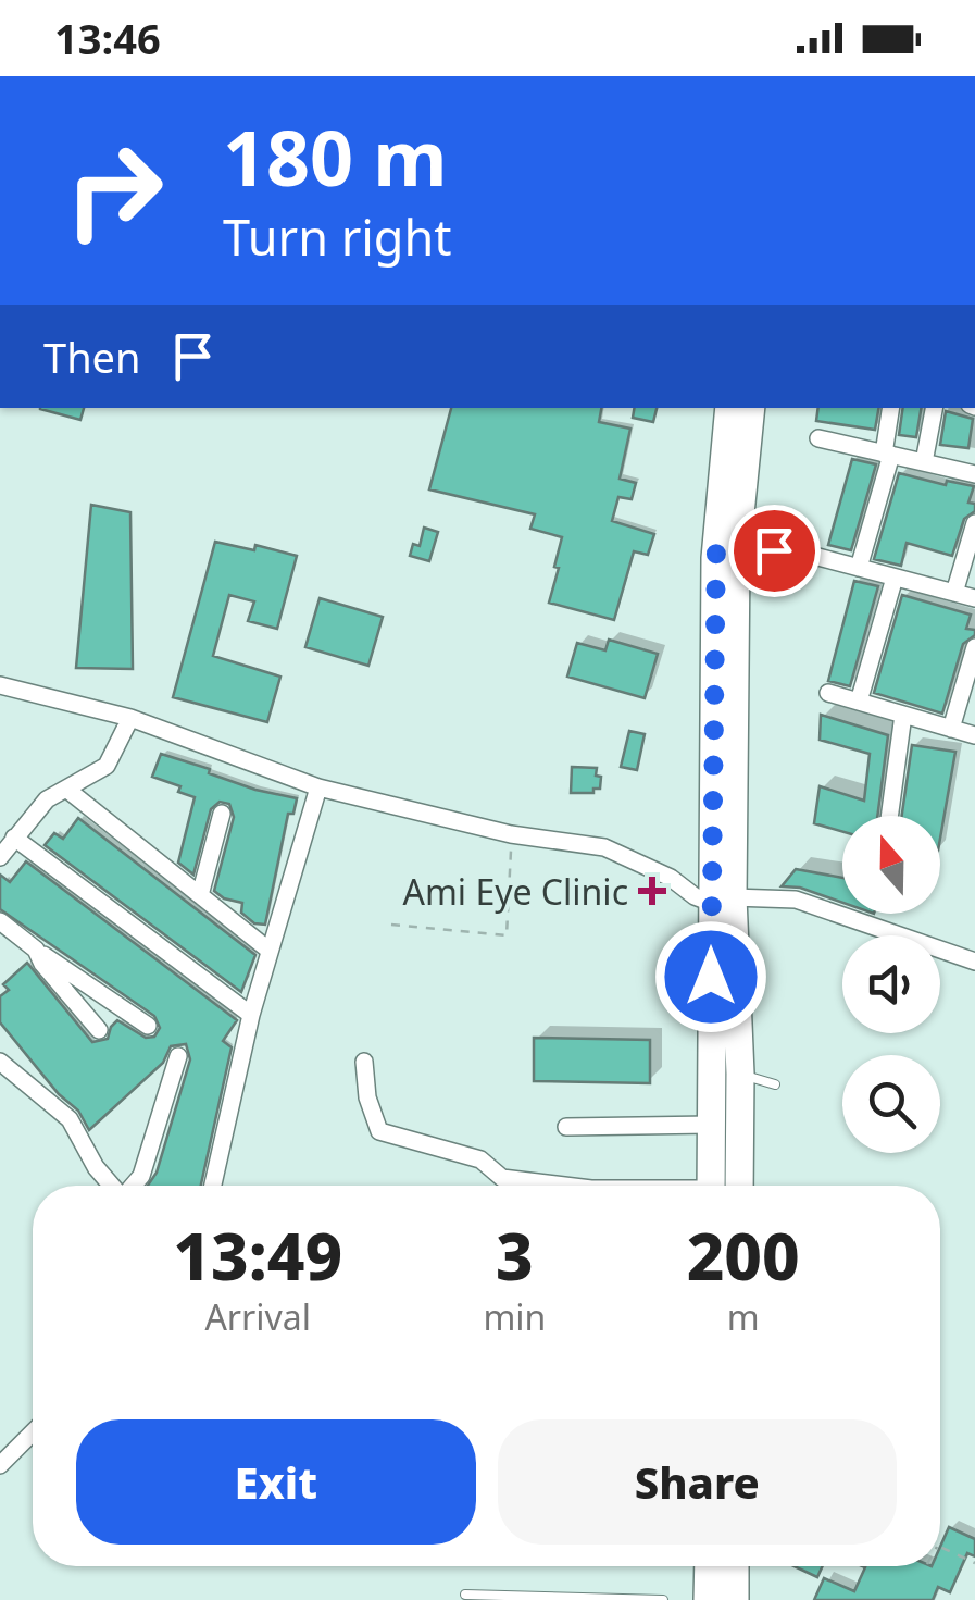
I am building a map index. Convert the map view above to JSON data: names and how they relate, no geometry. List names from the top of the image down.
{
  "places": {
    "health": ["Ami Eye Clinic"]
  },
  "north": "top",
  "page": {
    "status": "13:46",
    "turn": ["180 m", "Turn right"],
    "then": "Then",
    "eta": [
      "13:49",
      "Arrival",
      "3",
      "min",
      "200",
      "m"
    ],
    "buttons": ["Exit", "Share"]
  }
}
